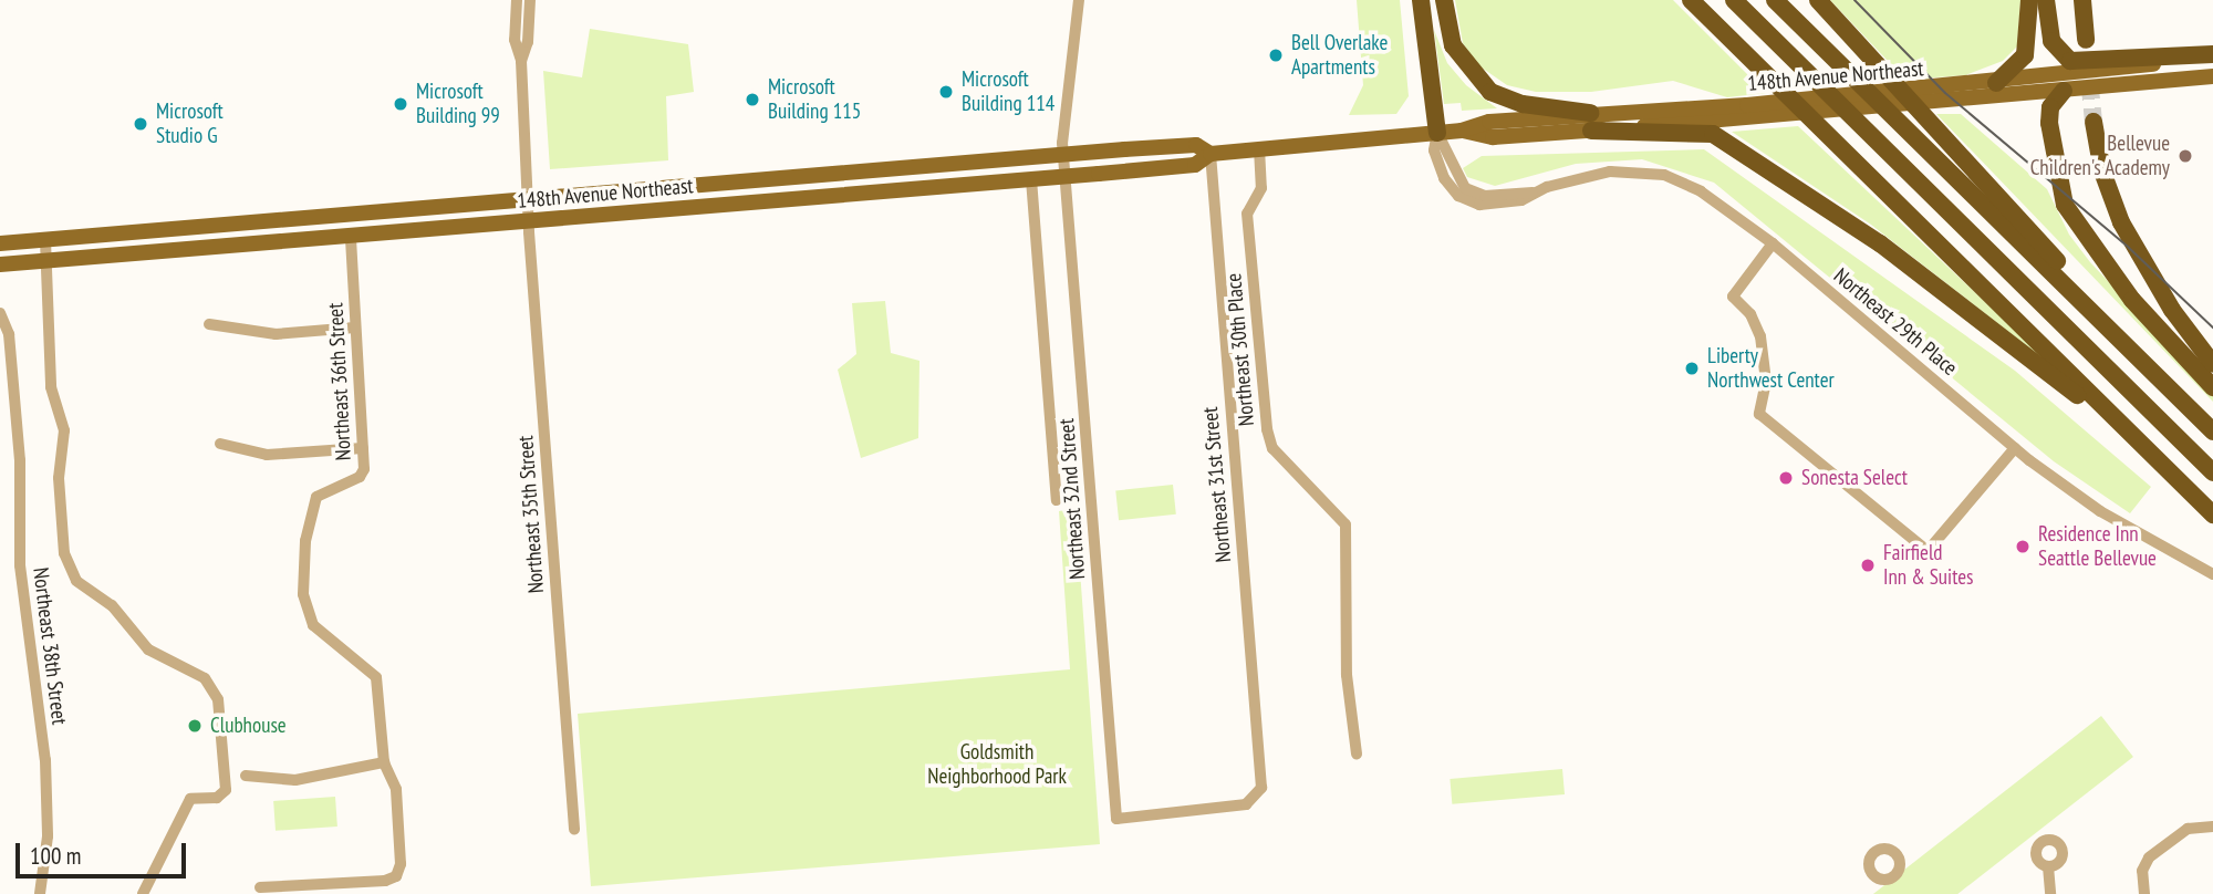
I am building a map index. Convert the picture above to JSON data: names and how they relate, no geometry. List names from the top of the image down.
{
  "streets": {
    "main road": ["148th Avenue Northeast"],
    "street": [
      "Northeast 29th Place",
      "Northeast 30th Place",
      "Northeast 36th Street",
      "Northeast 31st Street",
      "Northeast 32nd Street",
      "Northeast 35th Street",
      "Northeast 38th Street"
    ]
  },
  "crossings": [
    ["148th Avenue Northeast", "Northeast 29th Place"],
    ["148th Avenue Northeast", "Northeast 30th Place"],
    ["148th Avenue Northeast", "Northeast 36th Street"],
    ["148th Avenue Northeast", "Northeast 31st Street"],
    ["148th Avenue Northeast", "Northeast 32nd Street"],
    ["148th Avenue Northeast", "Northeast 35th Street"],
    ["Northeast 31st Street", "Northeast 32nd Street"]
  ],
  "parks": ["Goldsmith Neighborhood Park"],
  "places": [
    "Bell Overlake Apartments",
    "Microsoft Building 114",
    "Microsoft Building 115",
    "Microsoft Building 99",
    "Microsoft Studio G",
    "Bellevue Children's Academy",
    "Liberty Northwest Center",
    "Sonesta Select",
    "Residence Inn Seattle Bellevue",
    "Fairfield Inn & Suites",
    "Clubhouse"
  ],
  "scale_bar": "100 m"
}
